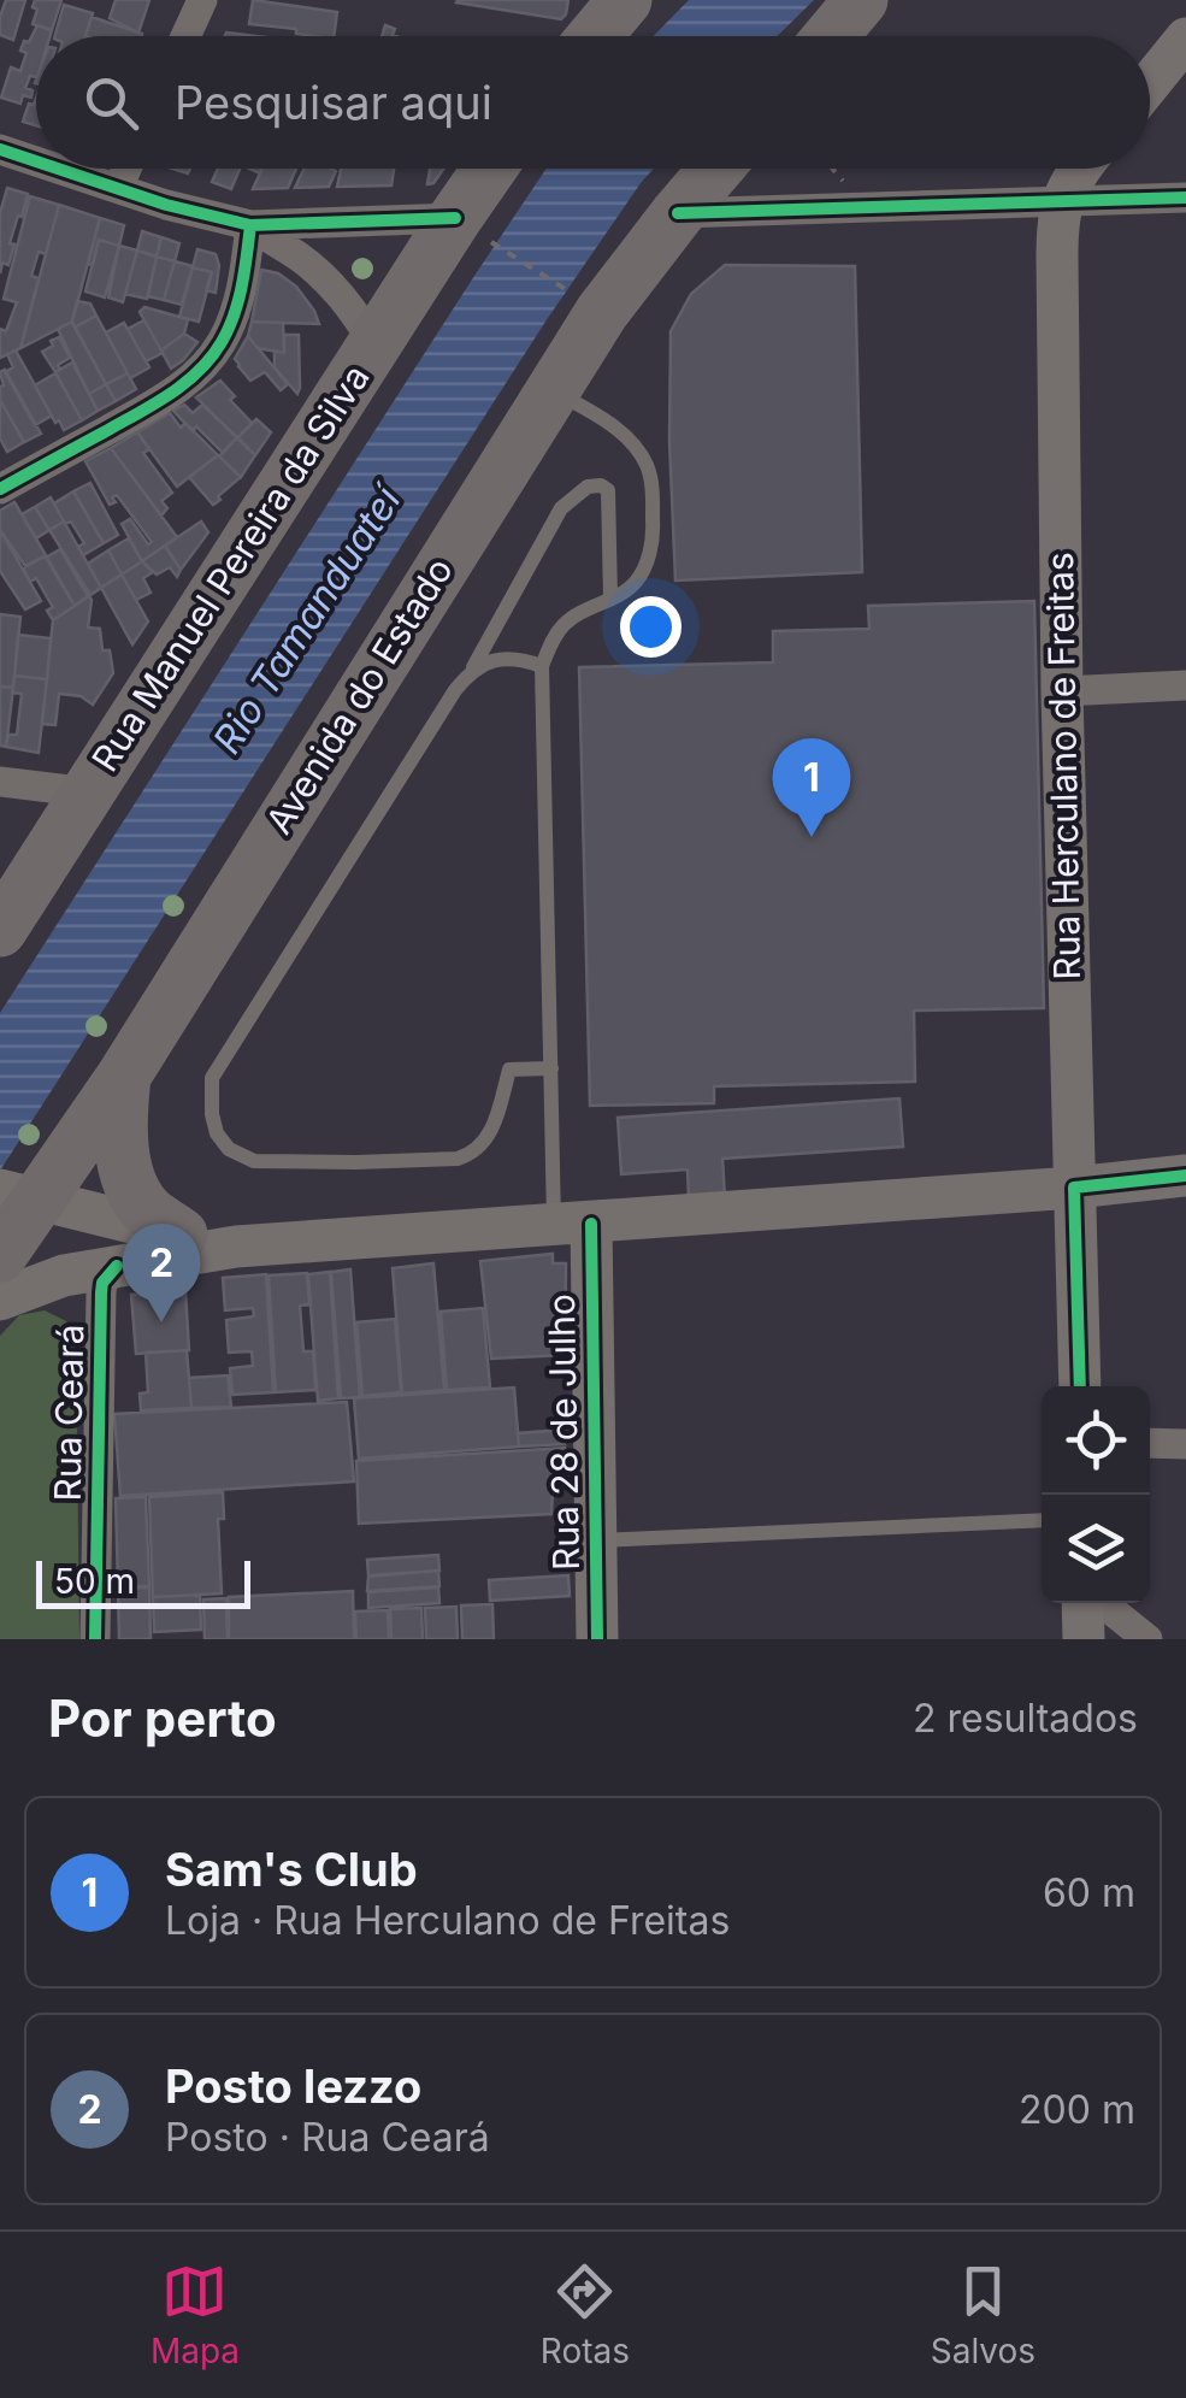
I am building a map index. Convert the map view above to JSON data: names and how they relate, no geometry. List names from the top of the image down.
{
  "streets": {
    "highway": ["Rua Manuel Pereira da Silva", "Avenida do Estado"],
    "main road": ["Rua Herculano de Freitas", "Rua 28 de Julho"],
    "street": ["Rua Ceará"]
  },
  "crossings": [
    ["Avenida do Estado", "Rua Ceará"]
  ],
  "water": ["Rio Tamanduateí"],
  "scale_bar": "50 m",
  "page": {
    "search": "Pesquisar aqui",
    "pins": ["1", "2"],
    "scale": "50 m",
    "heading": ["Por perto", "2 resultados"],
    "list": [
      {
        "mark": "1",
        "name": "Sam's Club",
        "note": "Loja · Rua Herculano de Freitas",
        "value": "60 m"
      },
      {
        "mark": "2",
        "name": "Posto Iezzo",
        "note": "Posto · Rua Ceará",
        "value": "200 m"
      }
    ],
    "nav": ["Mapa", "Rotas", "Salvos"]
  }
}
